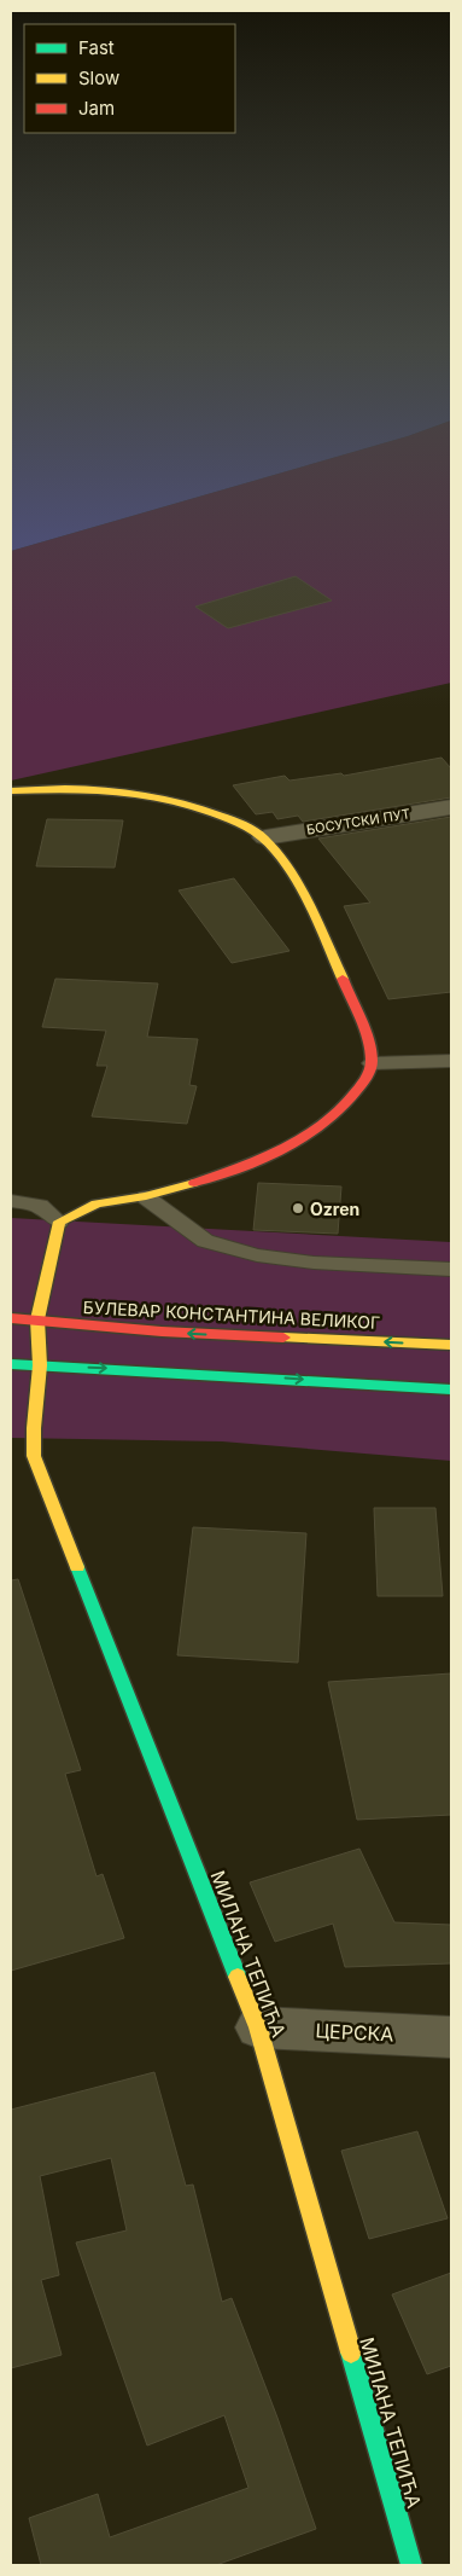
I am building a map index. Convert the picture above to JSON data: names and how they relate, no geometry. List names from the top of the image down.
{
  "streets": {
    "street": [
      "БОСУТСКИ ПУТ",
      "БУЛЕВАР КОНСТАНТИНА ВЕЛИКОГ",
      "МИЛАНА ТЕПИЋА",
      "ЦЕРСКА"
    ]
  },
  "crossings": [
    ["БУЛЕВАР КОНСТАНТИНА ВЕЛИКОГ", "МИЛАНА ТЕПИЋА"],
    ["МИЛАНА ТЕПИЋА", "ЦЕРСКА"]
  ],
  "places": ["Ozren"],
  "legend": ["Fast", "Slow", "Jam"]
}
